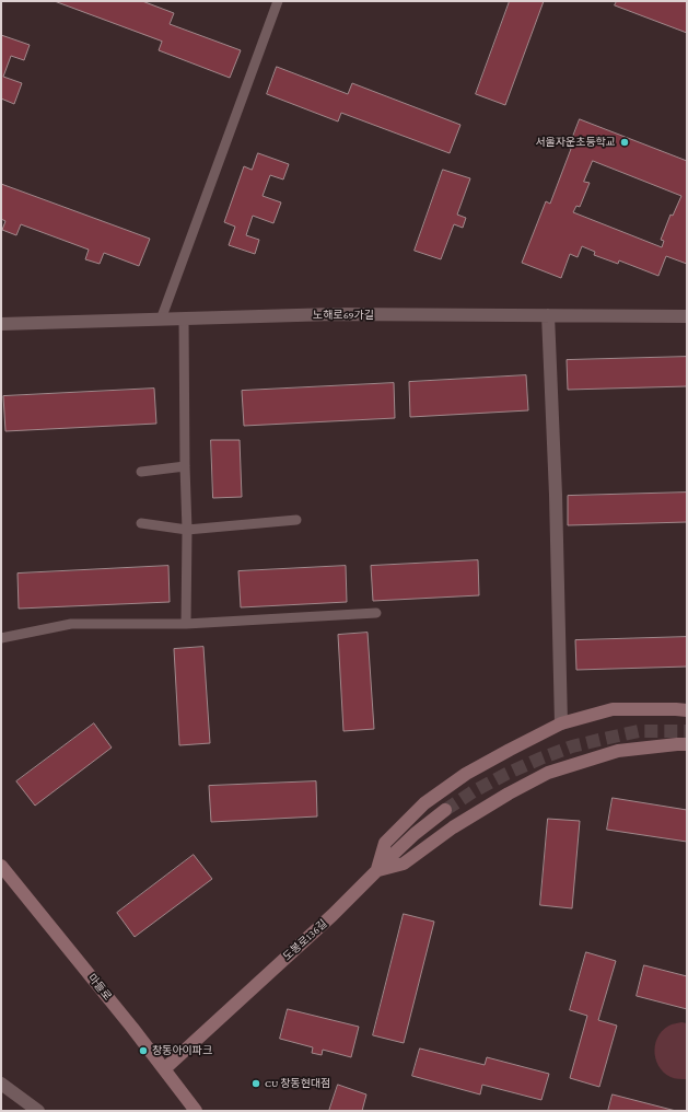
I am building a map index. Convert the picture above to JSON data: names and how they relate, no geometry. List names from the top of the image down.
{
  "streets": {
    "street": ["노해로69가길", "도봉로136길", "마들로"]
  },
  "crossings": [
    ["도봉로136길", "마들로"]
  ],
  "places": ["서울자운초등학교", "창동아이파크", "CU 창동현대점"]
}
